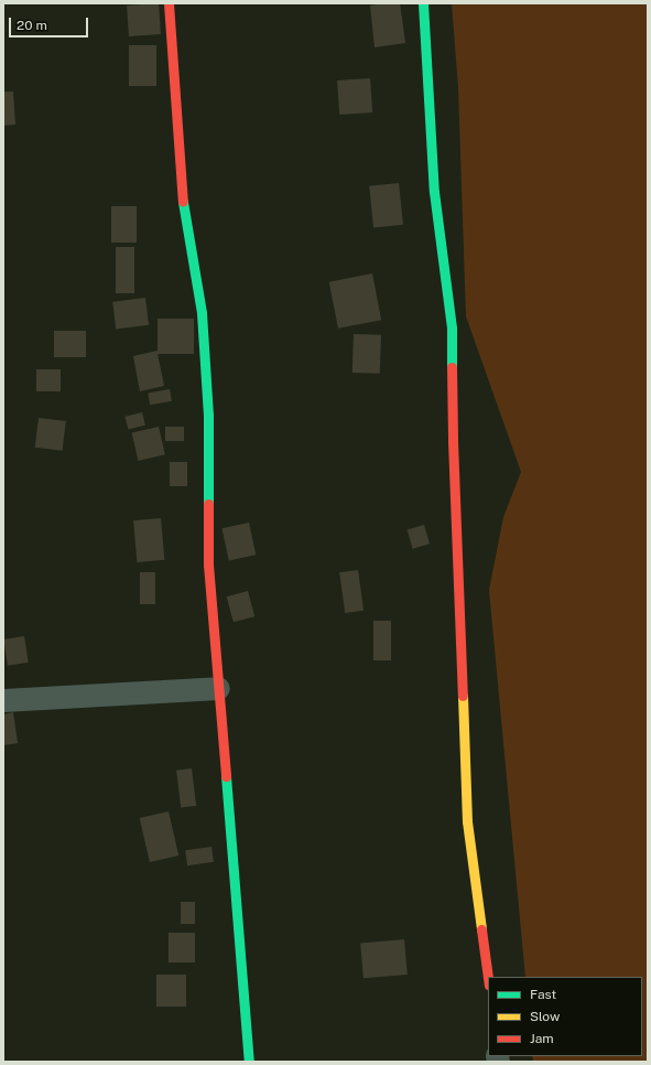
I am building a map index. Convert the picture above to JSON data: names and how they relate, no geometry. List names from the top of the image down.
{
  "legend": ["Fast", "Slow", "Jam"],
  "scale_bar": "20 m"
}
